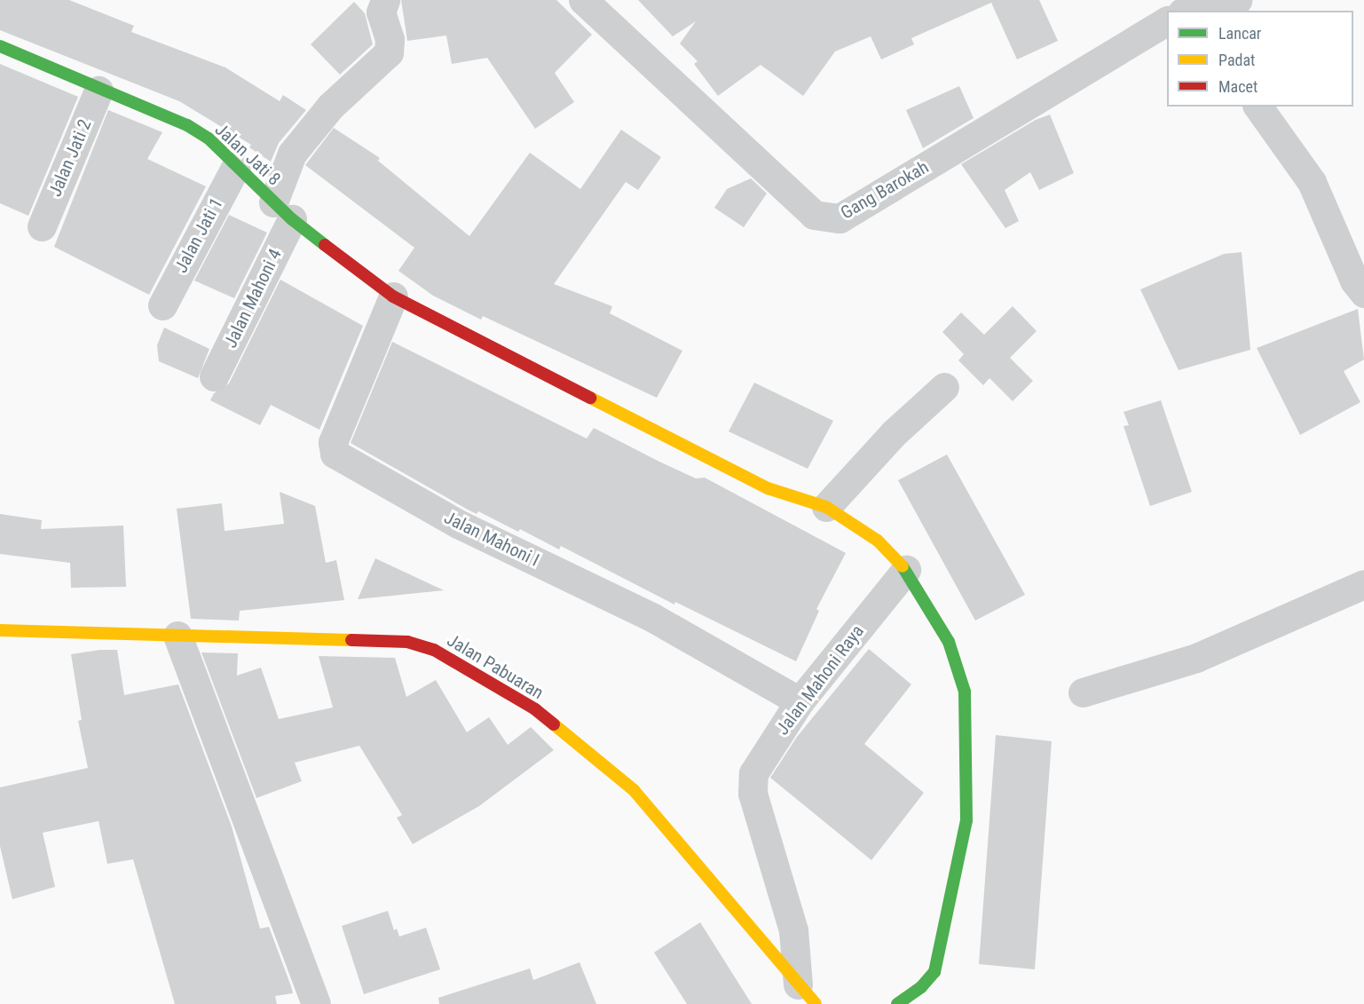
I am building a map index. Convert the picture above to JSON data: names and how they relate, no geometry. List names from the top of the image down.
{
  "streets": {
    "street": [
      "Jalan Jati 8",
      "Jalan Jati 2",
      "Gang Barokah",
      "Jalan Jati 1",
      "Jalan Mahoni 4",
      "Jalan Mahoni I",
      "Jalan Pabuaran",
      "Jalan Mahoni Raya"
    ]
  },
  "crossings": [
    ["Jalan Jati 8", "Jalan Jati 2"],
    ["Jalan Jati 8", "Jalan Jati 1"],
    ["Jalan Jati 8", "Jalan Mahoni 4"],
    ["Jalan Jati 8", "Jalan Mahoni I"],
    ["Jalan Jati 8", "Jalan Mahoni Raya"],
    ["Jalan Mahoni I", "Jalan Mahoni Raya"],
    ["Jalan Pabuaran", "Jalan Mahoni Raya"]
  ],
  "legend": ["Lancar", "Padat", "Macet"]
}
